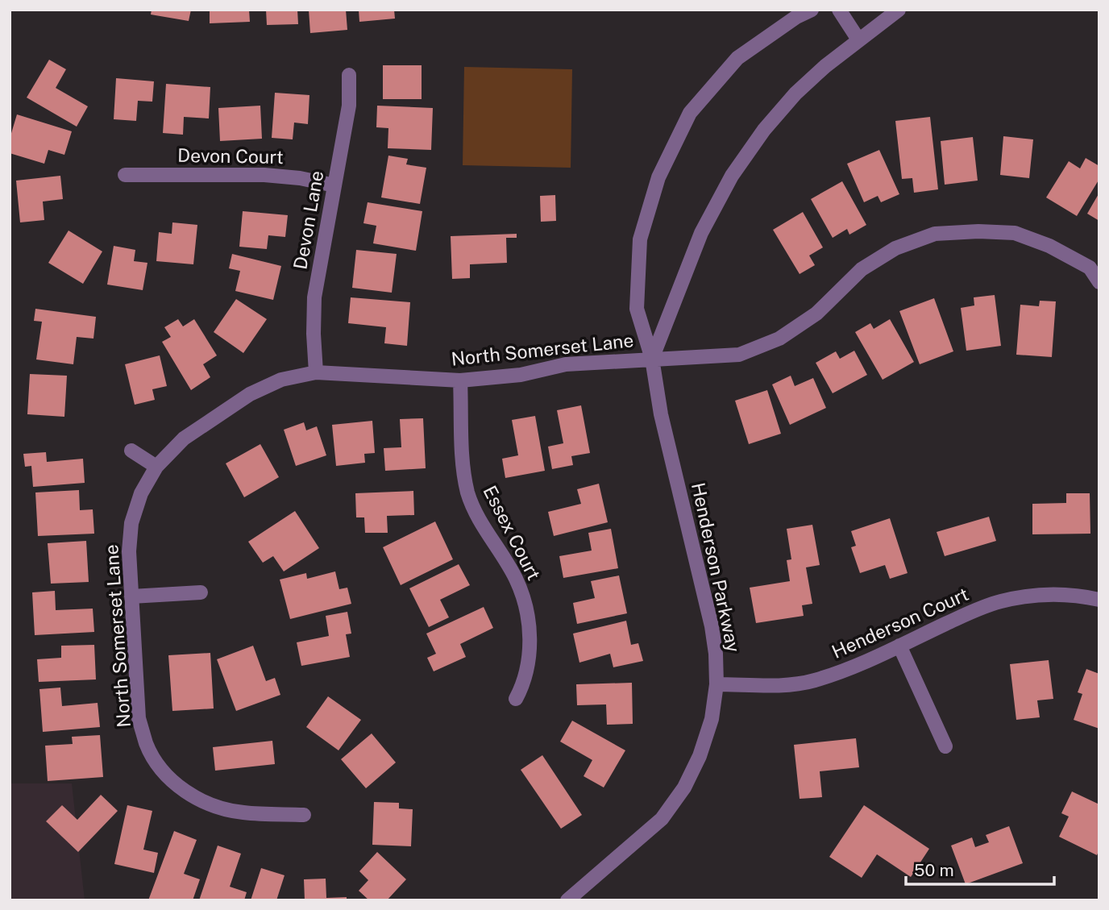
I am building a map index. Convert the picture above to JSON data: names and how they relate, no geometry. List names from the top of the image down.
{
  "streets": {
    "street": [
      "Devon Court",
      "Devon Lane",
      "North Somerset Lane",
      "Essex Court",
      "Henderson Parkway",
      "Henderson Court"
    ]
  },
  "crossings": [
    ["Devon Court", "Devon Lane"],
    ["Devon Lane", "North Somerset Lane"],
    ["North Somerset Lane", "Essex Court"],
    ["North Somerset Lane", "Henderson Parkway"],
    ["Henderson Parkway", "Henderson Court"]
  ],
  "scale_bar": "50 m"
}
